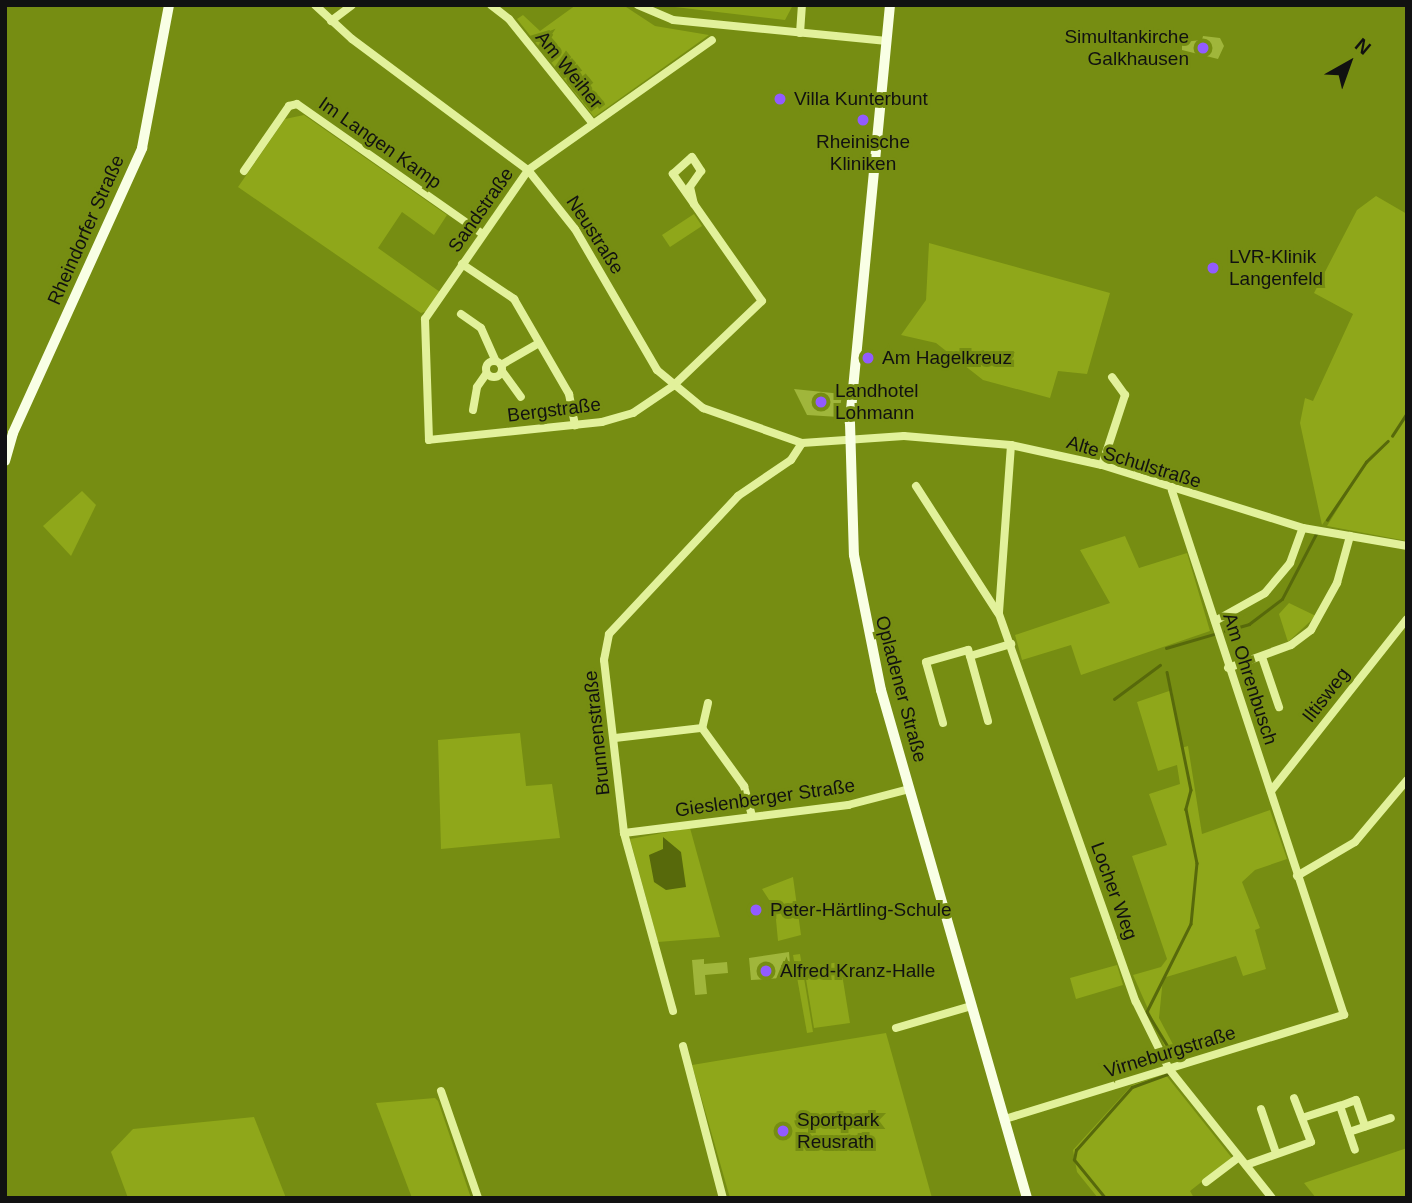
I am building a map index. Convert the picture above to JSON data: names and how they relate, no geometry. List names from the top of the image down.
{
  "streets": {
    "main road": ["Rheindorfer Straße", "Opladener Straße"],
    "street": [
      "Am Weiher",
      "Im Langen Kamp",
      "Sandstraße",
      "Neustraße",
      "Bergstraße",
      "Alte Schulstraße",
      "Am Ohrenbusch",
      "Iltisweg",
      "Brunnenstraße",
      "Gieslenberger Straße",
      "Locher Weg",
      "Virneburgstraße"
    ]
  },
  "crossings": [
    ["Am Weiher", "Sandstraße"],
    ["Im Langen Kamp", "Sandstraße"],
    ["Sandstraße", "Neustraße"],
    ["Sandstraße", "Bergstraße"],
    ["Neustraße", "Bergstraße"],
    ["Neustraße", "Alte Schulstraße"],
    ["Neustraße", "Opladener Straße"],
    ["Neustraße", "Brunnenstraße"],
    ["Alte Schulstraße", "Am Ohrenbusch"],
    ["Alte Schulstraße", "Opladener Straße"],
    ["Alte Schulstraße", "Locher Weg"],
    ["Am Ohrenbusch", "Iltisweg"],
    ["Am Ohrenbusch", "Virneburgstraße"],
    ["Opladener Straße", "Gieslenberger Straße"],
    ["Opladener Straße", "Virneburgstraße"],
    ["Brunnenstraße", "Gieslenberger Straße"],
    ["Locher Weg", "Virneburgstraße"]
  ],
  "places": [
    "Simultankirche Galkhausen",
    "Villa Kunterbunt",
    "Rheinische Kliniken",
    "LVR-Klinik Langenfeld",
    "Am Hagelkreuz",
    "Landhotel Lohmann",
    "Peter-Härtling-Schule",
    "Alfred-Kranz-Halle",
    "Sportpark Reusrath"
  ],
  "north": "top right"
}
